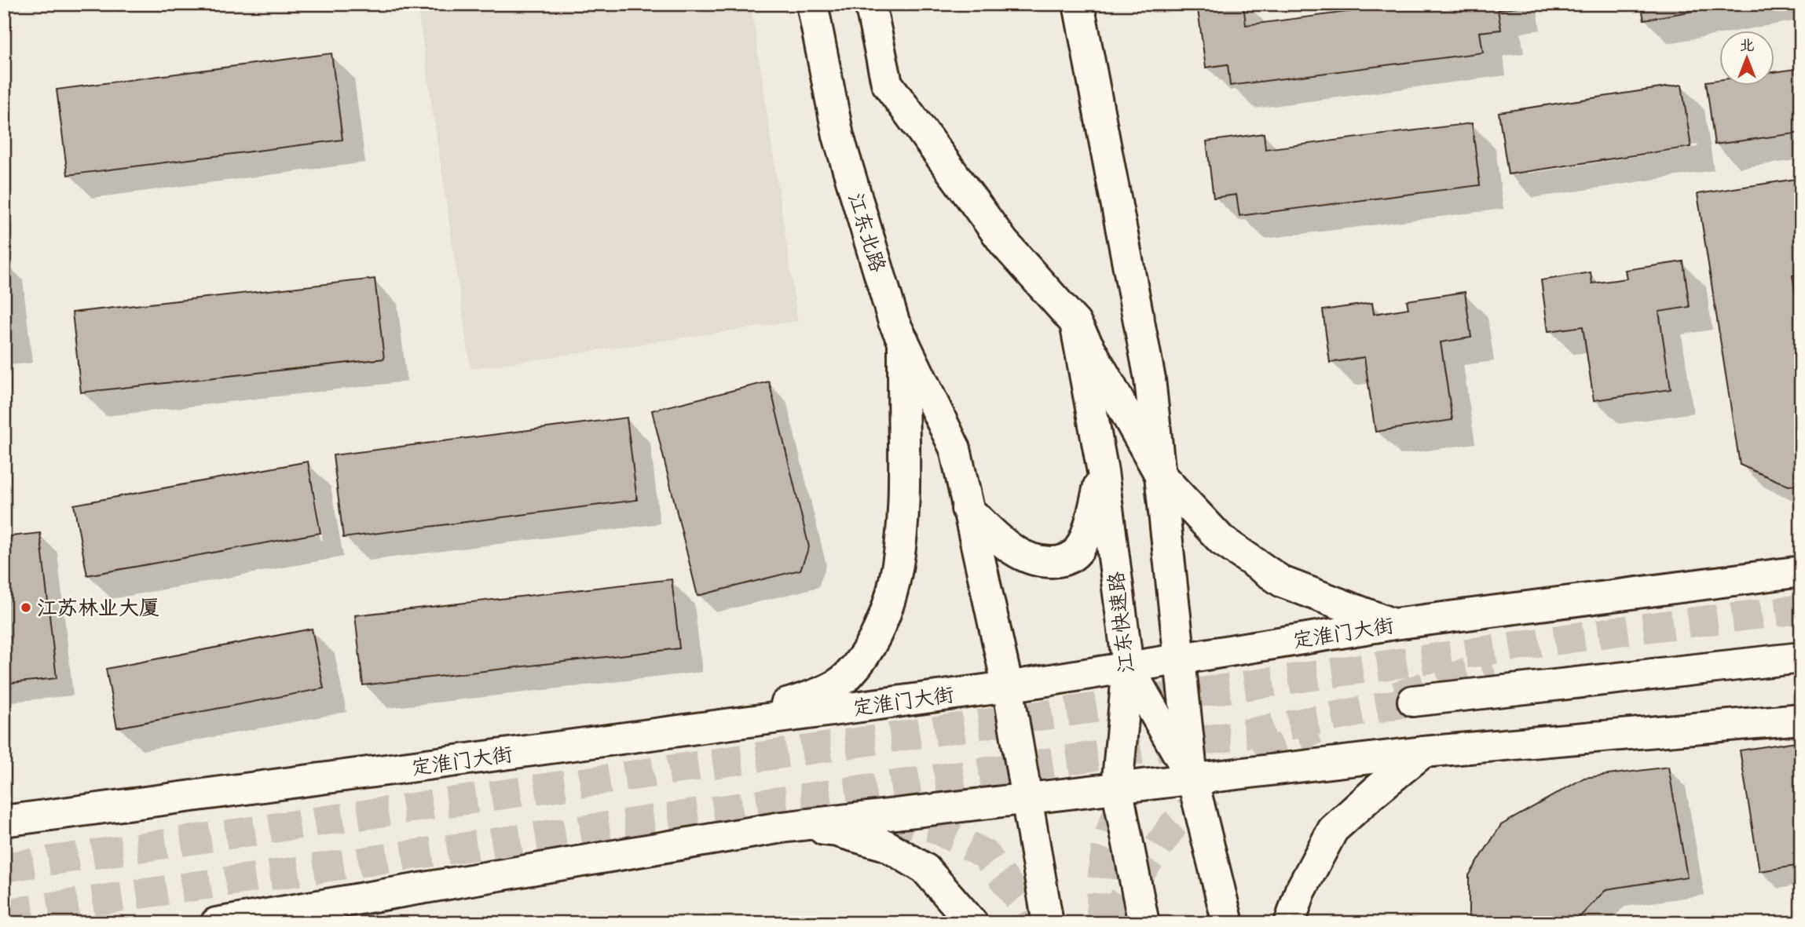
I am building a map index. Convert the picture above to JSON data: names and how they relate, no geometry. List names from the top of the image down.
{
  "streets": {
    "main road": ["江东北路", "江东快速路", "定淮门大街"]
  },
  "crossings": [
    ["江东快速路", "定淮门大街"]
  ],
  "places": ["江苏林业大厦"],
  "north": "top"
}
